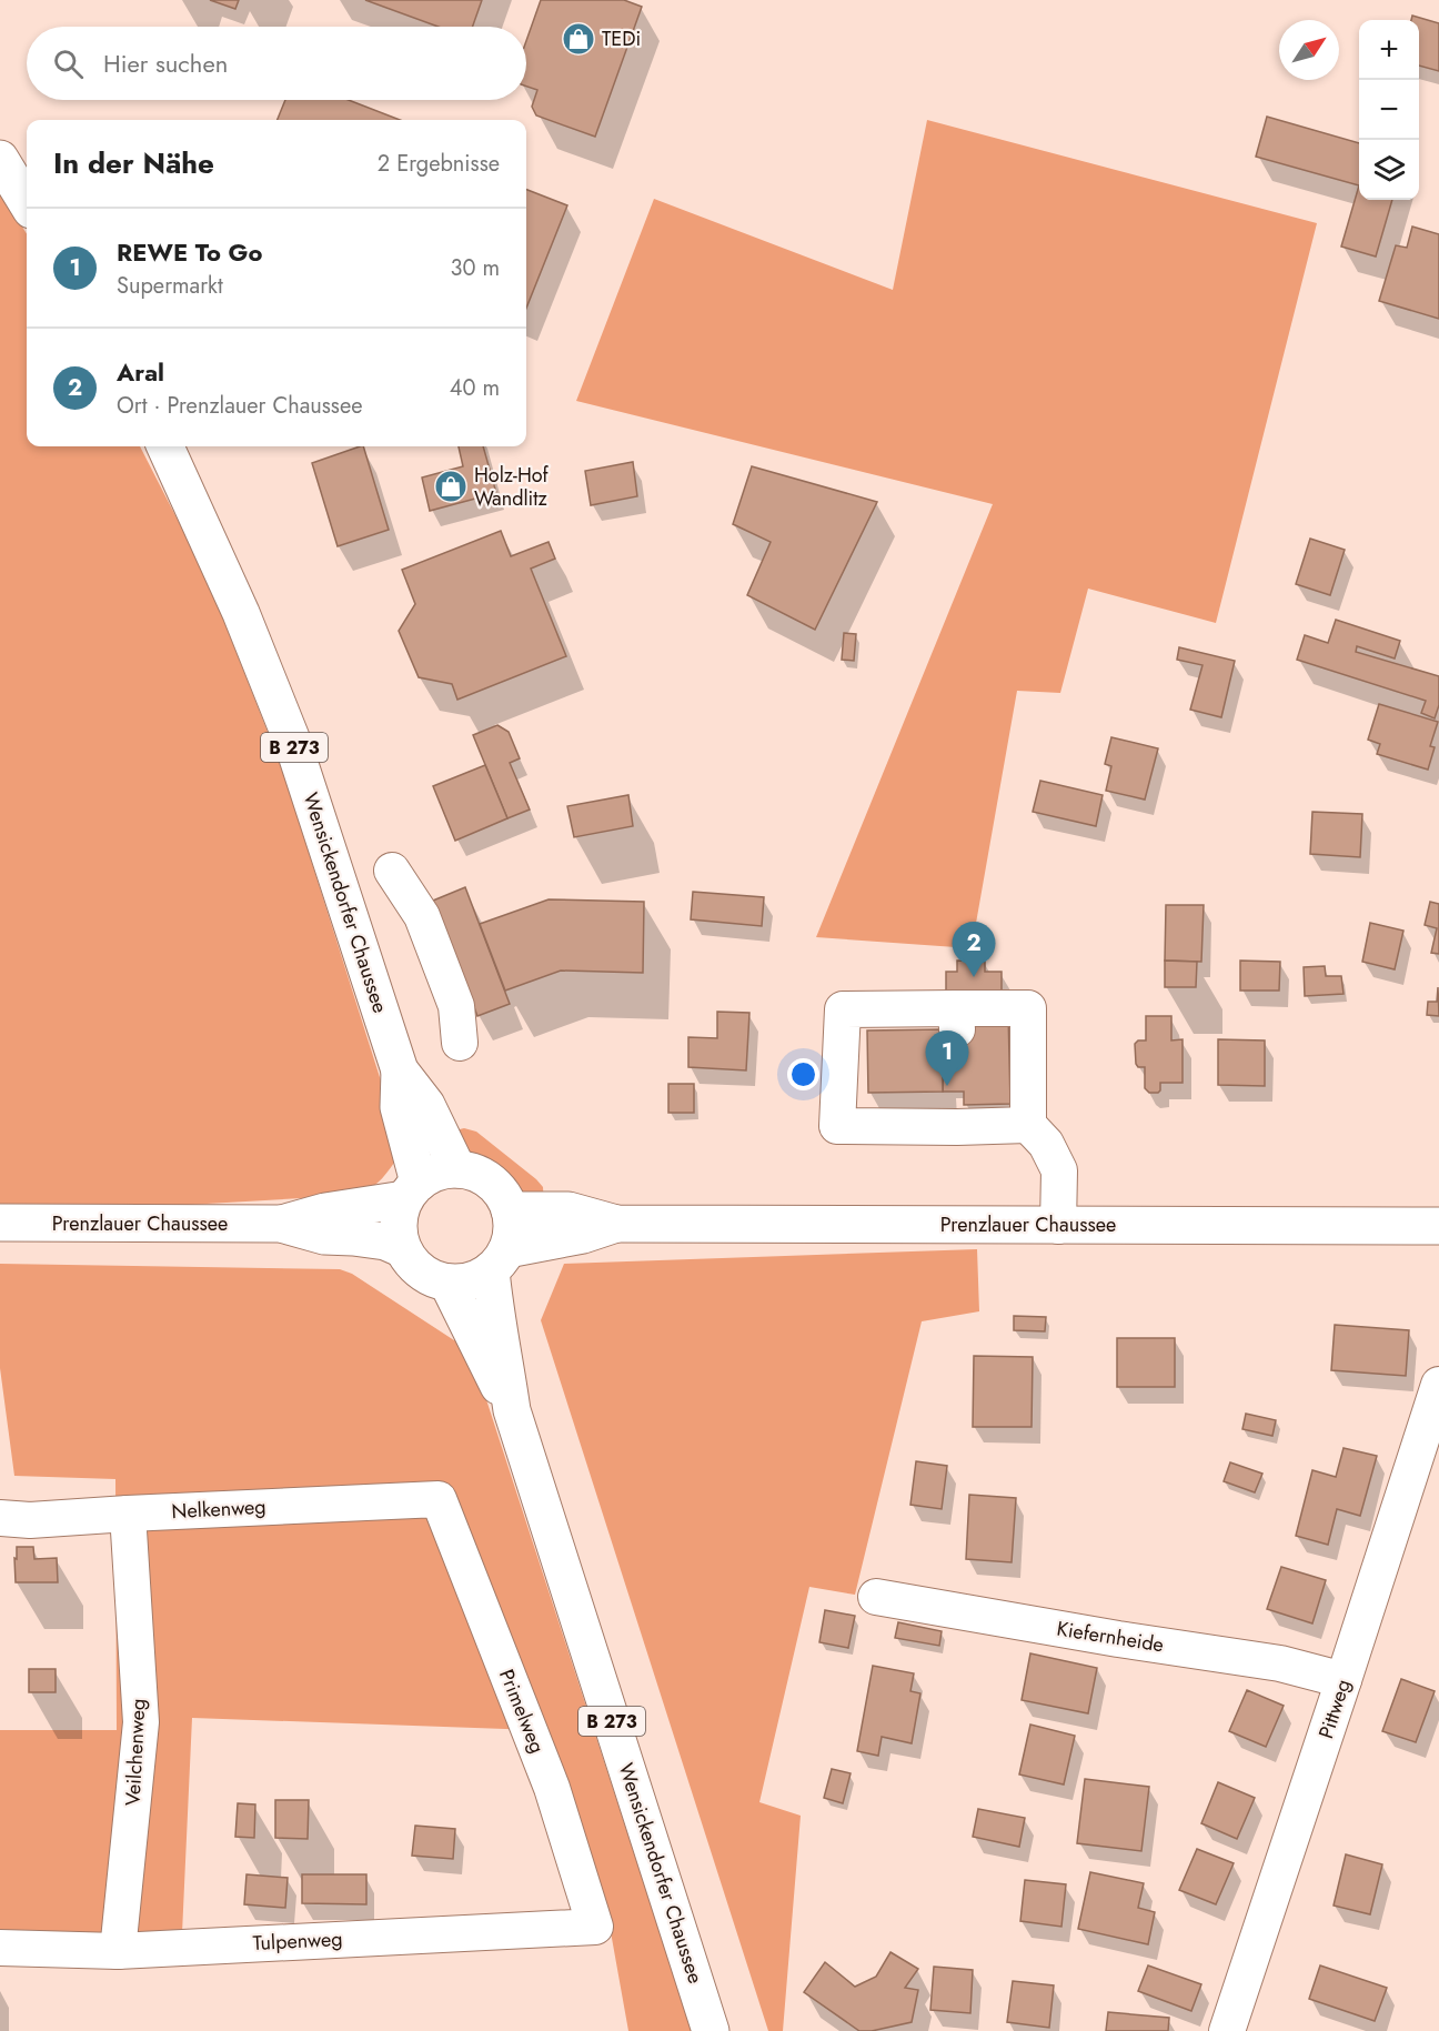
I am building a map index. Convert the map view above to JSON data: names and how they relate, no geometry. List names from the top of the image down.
{
  "streets": {
    "main road": ["B 273", "Wensickendorfer Chaussee", "Prenzlauer Chaussee"],
    "street": [
      "Nelkenweg",
      "Kiefernheide",
      "Pittweg",
      "Primelweg",
      "Veilchenweg",
      "Tulpenweg"
    ]
  },
  "crossings": [
    ["Wensickendorfer Chaussee", "Prenzlauer Chaussee"],
    ["Nelkenweg", "Primelweg"],
    ["Nelkenweg", "Veilchenweg"],
    ["Kiefernheide", "Pittweg"],
    ["Primelweg", "Tulpenweg"],
    ["Veilchenweg", "Tulpenweg"]
  ],
  "places": {
    "shop": ["TEDi", "Holz-Hof Wandlitz"]
  },
  "north": "top right",
  "page": {
    "map_buttons": ["+", "−"],
    "search": "Hier suchen",
    "heading": ["In der Nähe", "2 Ergebnisse"],
    "list": [
      {
        "mark": "1",
        "name": "REWE To Go",
        "note": "Supermarkt",
        "value": "30 m"
      },
      {
        "mark": "2",
        "name": "Aral",
        "note": "Ort · Prenzlauer Chaussee",
        "value": "40 m"
      }
    ],
    "pins": ["2", "1"]
  }
}
